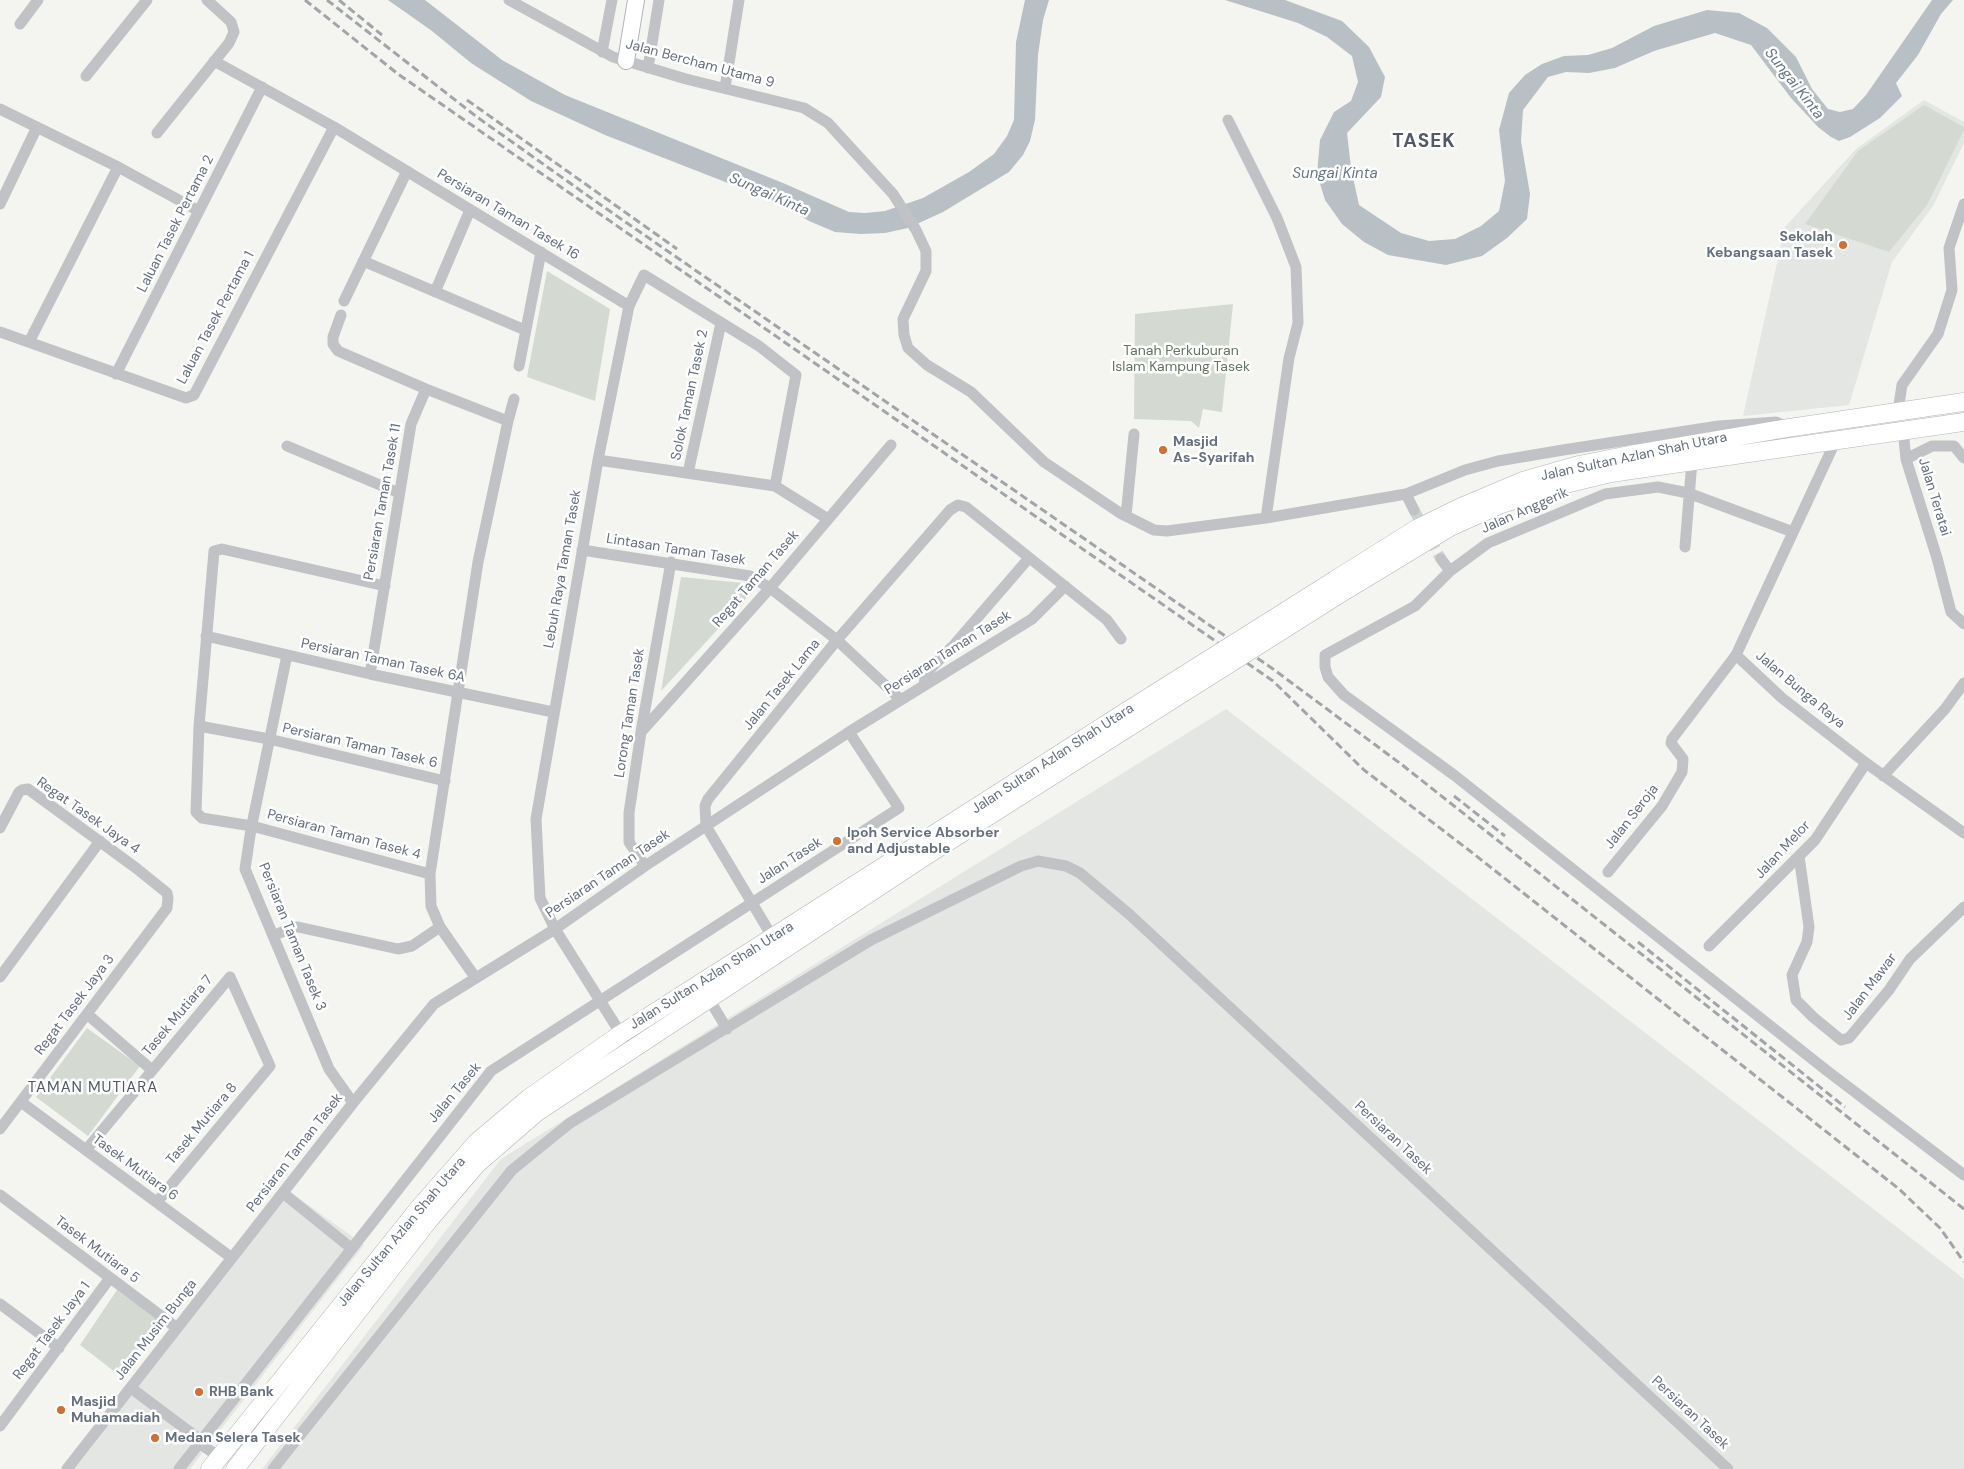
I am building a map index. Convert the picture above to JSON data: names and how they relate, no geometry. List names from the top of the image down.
{
  "streets": {
    "main road": ["Jalan Sultan Azlan Shah Utara"],
    "street": [
      "Jalan Bercham Utama 9",
      "Persiaran Taman Tasek 16",
      "Laluan Tasek Pertama 2",
      "Laluan Tasek Pertama 1",
      "Solok Taman Tasek 2",
      "Jalan Teratai",
      "Persiaran Taman Tasek 11",
      "Jalan Anggerik",
      "Lintasan Taman Tasek",
      "Lebuh Raya Taman Tasek",
      "Regat Taman Tasek",
      "Persiaran Taman Tasek",
      "Persiaran Taman Tasek 6A",
      "Jalan Tasek Lama",
      "Jalan Bunga Raya",
      "Lorong Taman Tasek",
      "Persiaran Taman Tasek 6",
      "Regat Tasek Jaya 4",
      "Jalan Seroja",
      "Persiaran Taman Tasek 4",
      "Jalan Melor",
      "Jalan Tasek",
      "Persiaran Taman Tasek 3",
      "Jalan Mawar",
      "Regat Tasek Jaya 3",
      "Tasek Mutiara 7",
      "Tasek Mutiara 8",
      "Persiaran Tasek",
      "Tasek Mutiara 6",
      "Tasek Mutiara 5",
      "Jalan Musim Bunga",
      "Regat Tasek Jaya 1"
    ]
  },
  "crossings": [
    ["Persiaran Taman Tasek 16", "Laluan Tasek Pertama 2"],
    ["Persiaran Taman Tasek 16", "Laluan Tasek Pertama 1"],
    ["Persiaran Taman Tasek 16", "Lebuh Raya Taman Tasek"],
    ["Laluan Tasek Pertama 2", "Laluan Tasek Pertama 1"],
    ["Solok Taman Tasek 2", "Lebuh Raya Taman Tasek"],
    ["Jalan Sultan Azlan Shah Utara", "Jalan Teratai"],
    ["Jalan Sultan Azlan Shah Utara", "Lebuh Raya Taman Tasek"],
    ["Jalan Sultan Azlan Shah Utara", "Jalan Bunga Raya"],
    ["Persiaran Taman Tasek 11", "Persiaran Taman Tasek 6A"],
    ["Jalan Anggerik", "Jalan Bunga Raya"],
    ["Lintasan Taman Tasek", "Lebuh Raya Taman Tasek"],
    ["Lintasan Taman Tasek", "Regat Taman Tasek"],
    ["Lintasan Taman Tasek", "Persiaran Taman Tasek"],
    ["Lintasan Taman Tasek", "Jalan Tasek Lama"],
    ["Lintasan Taman Tasek", "Lorong Taman Tasek"],
    ["Lebuh Raya Taman Tasek", "Persiaran Taman Tasek"],
    ["Lebuh Raya Taman Tasek", "Persiaran Taman Tasek 6A"],
    ["Lebuh Raya Taman Tasek", "Jalan Tasek"],
    ["Regat Taman Tasek", "Lorong Taman Tasek"],
    ["Persiaran Taman Tasek", "Jalan Tasek Lama"],
    ["Persiaran Taman Tasek", "Lorong Taman Tasek"],
    ["Persiaran Taman Tasek", "Jalan Tasek"],
    ["Persiaran Taman Tasek", "Persiaran Taman Tasek 3"],
    ["Persiaran Taman Tasek", "Tasek Mutiara 6"],
    ["Persiaran Taman Tasek", "Jalan Musim Bunga"],
    ["Persiaran Taman Tasek 6A", "Persiaran Taman Tasek 3"],
    ["Jalan Bunga Raya", "Jalan Seroja"],
    ["Jalan Bunga Raya", "Jalan Melor"],
    ["Persiaran Taman Tasek 6", "Persiaran Taman Tasek 4"],
    ["Persiaran Taman Tasek 6", "Persiaran Taman Tasek 3"],
    ["Regat Tasek Jaya 4", "Regat Tasek Jaya 3"],
    ["Persiaran Taman Tasek 4", "Persiaran Taman Tasek 3"],
    ["Jalan Melor", "Jalan Mawar"],
    ["Regat Tasek Jaya 3", "Tasek Mutiara 6"],
    ["Tasek Mutiara 7", "Tasek Mutiara 8"],
    ["Tasek Mutiara 7", "Tasek Mutiara 6"],
    ["Tasek Mutiara 8", "Tasek Mutiara 6"],
    ["Tasek Mutiara 6", "Jalan Musim Bunga"],
    ["Tasek Mutiara 5", "Jalan Musim Bunga"],
    ["Tasek Mutiara 5", "Regat Tasek Jaya 1"]
  ],
  "districts": ["TASEK", "TAMAN MUTIARA"],
  "water": ["Sungai Kinta"],
  "parks": ["Tanah Perkuburan Islam Kampung Tasek"],
  "places": [
    "Sekolah Kebangsaan Tasek",
    "Masjid As-Syarifah",
    "Ipoh Service Absorber and Adjustable",
    "RHB Bank",
    "Masjid Muhamadiah",
    "Medan Selera Tasek"
  ]
}
